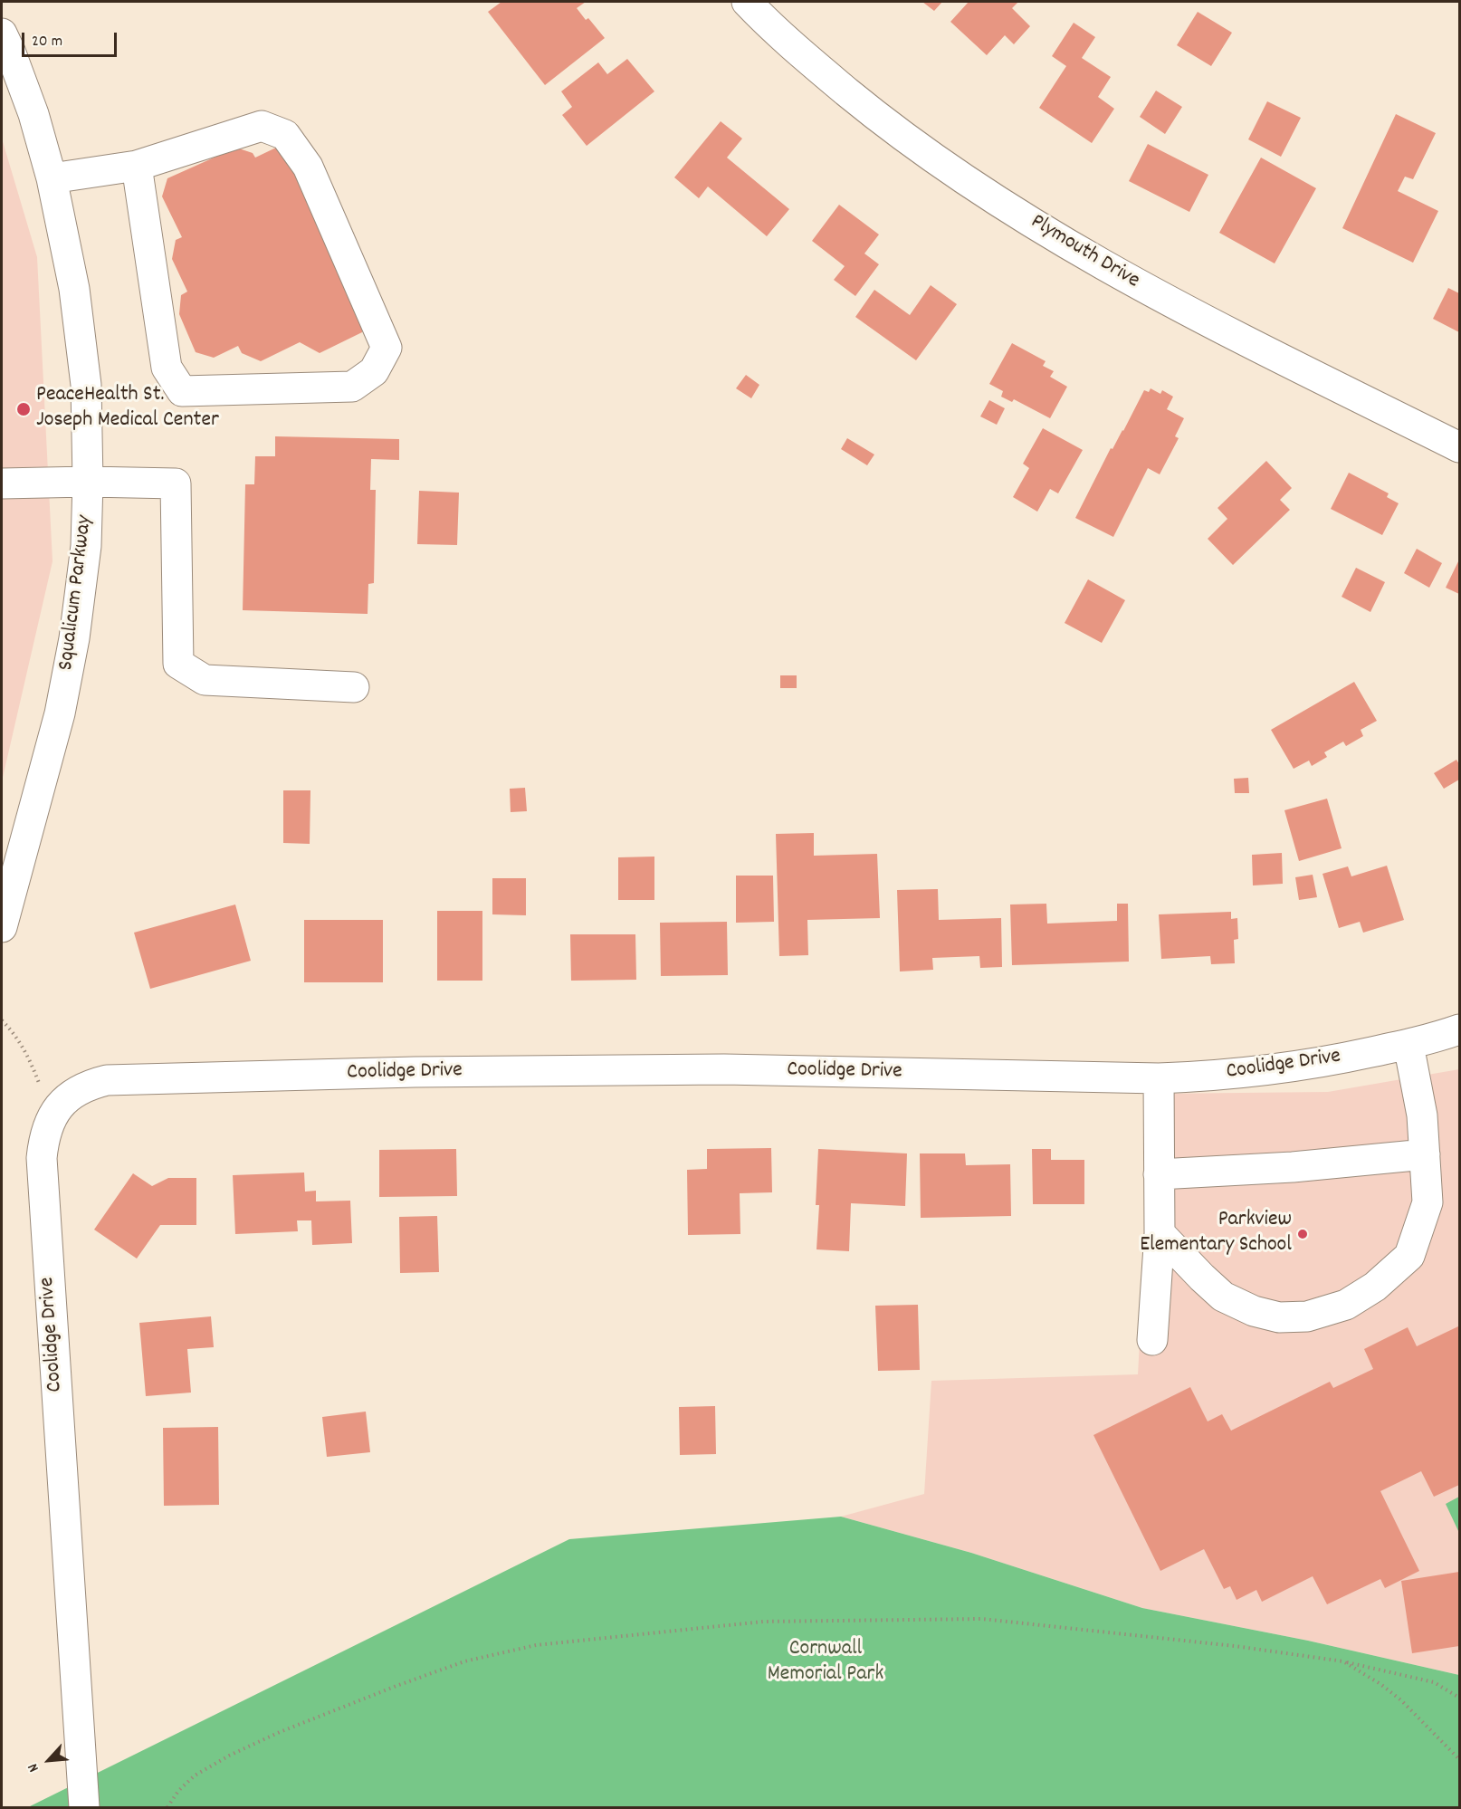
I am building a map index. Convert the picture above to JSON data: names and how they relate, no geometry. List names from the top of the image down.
{
  "streets": {
    "street": ["Plymouth Drive", "Squalicum Parkway", "Coolidge Drive"]
  },
  "parks": ["Cornwall Memorial Park"],
  "places": ["PeaceHealth St. Joseph Medical Center", "Parkview Elementary School"],
  "scale_bar": "20 m",
  "north": "bottom left"
}
